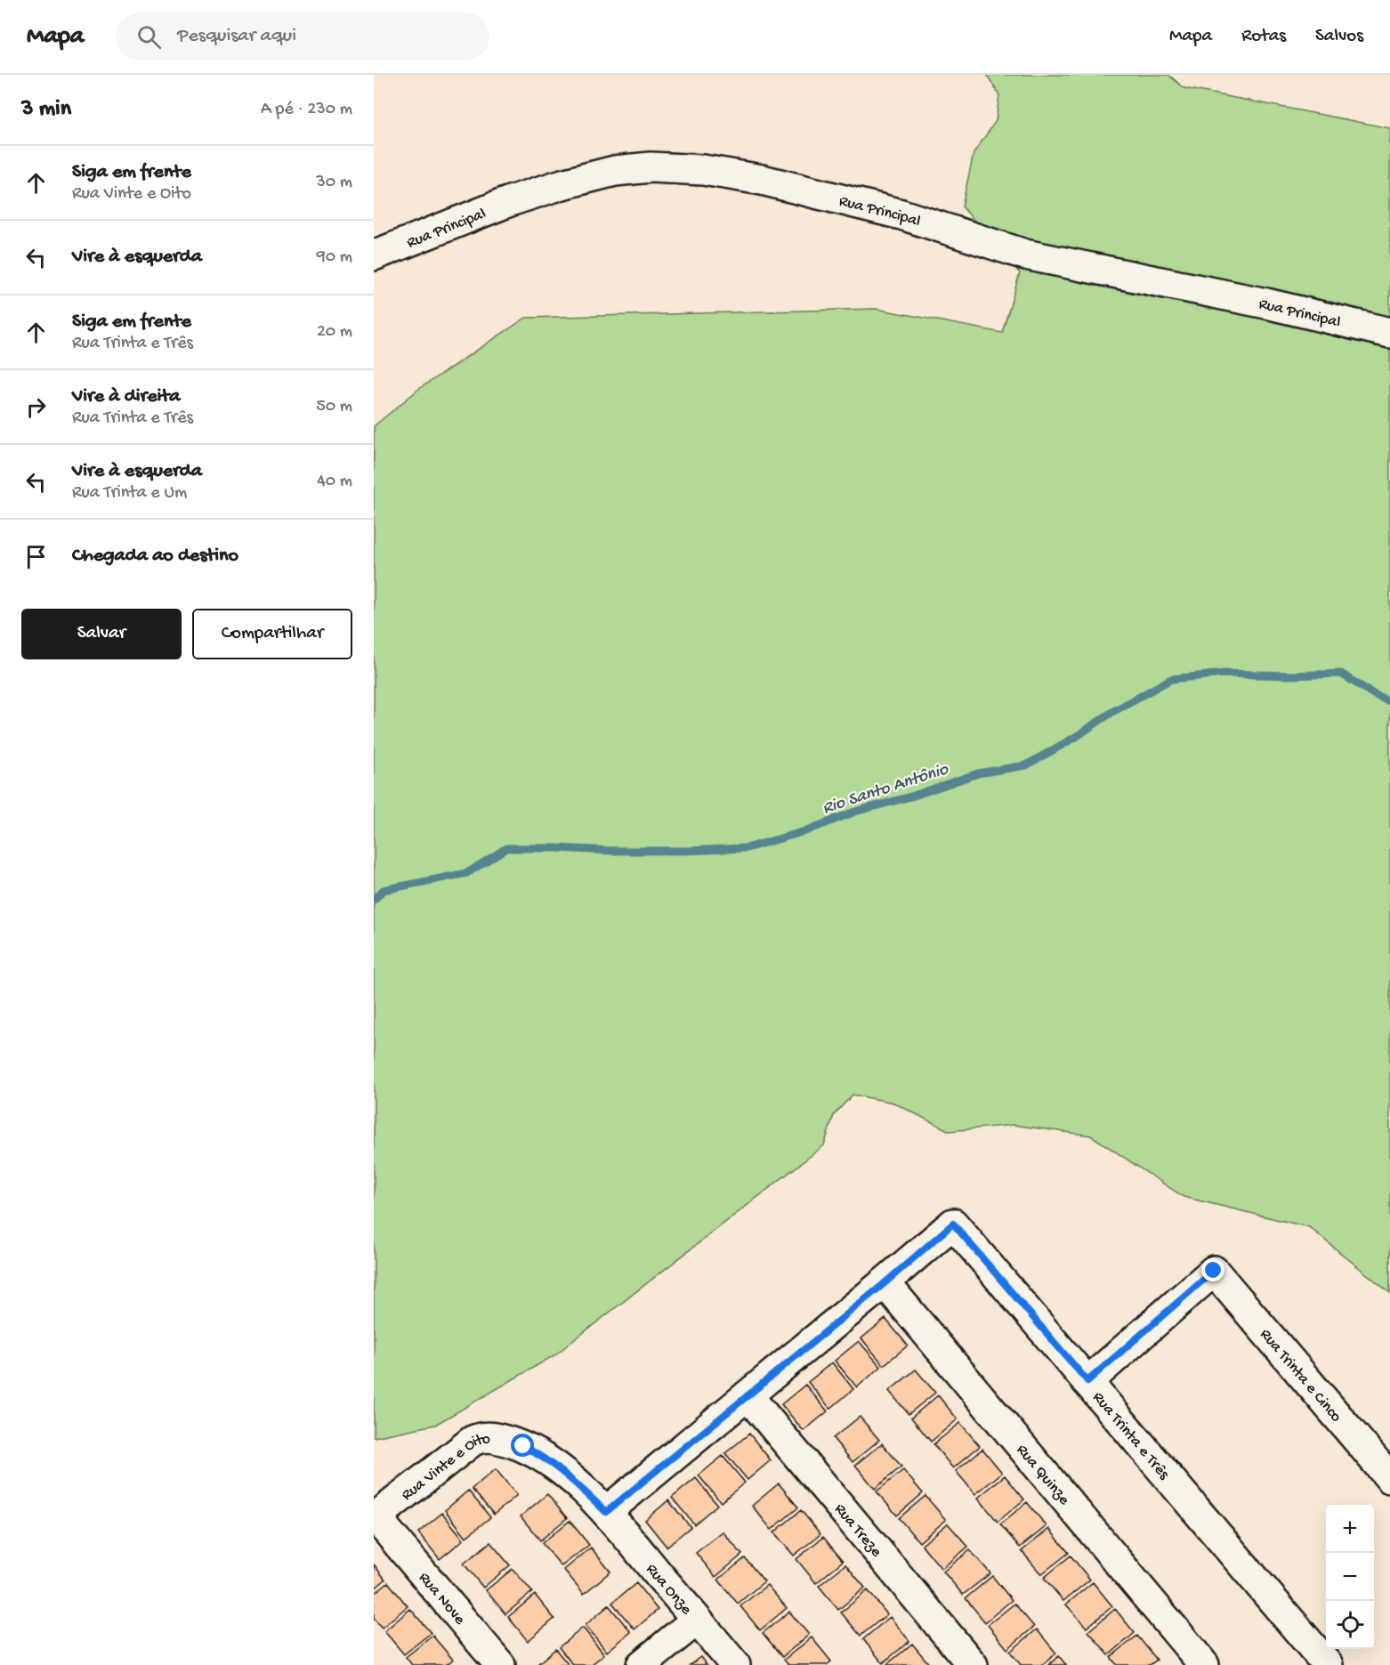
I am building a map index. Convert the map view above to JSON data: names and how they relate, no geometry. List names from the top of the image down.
{
  "streets": {
    "street": [
      "Rua Principal",
      "Rua Trinta e Cinco",
      "Rua Trinta e Três",
      "Rua Vinte e Oito",
      "Rua Quinze",
      "Rua Treze",
      "Rua Onze",
      "Rua Nove"
    ]
  },
  "crossings": [
    ["Rua Trinta e Cinco", "Rua Trinta e Três"],
    ["Rua Trinta e Três", "Rua Quinze"],
    ["Rua Vinte e Oito", "Rua Onze"],
    ["Rua Vinte e Oito", "Rua Nove"]
  ],
  "water": ["Rio Santo Antônio"],
  "page": {
    "header": "Mapa",
    "search": "Pesquisar aqui",
    "nav": ["Mapa", "Rotas", "Salvos"],
    "heading": ["3 min", "A pé · 230 m"],
    "list": [
      ["Siga em frente", "Rua Vinte e Oito", "30 m"],
      ["Vire à esquerda", "90 m"],
      ["Siga em frente", "Rua Trinta e Três", "20 m"],
      ["Vire à direita", "Rua Trinta e Três", "50 m"],
      ["Vire à esquerda", "Rua Trinta e Um", "40 m"],
      "Chegada ao destino"
    ],
    "buttons": ["Salvar", "Compartilhar"],
    "map_buttons": ["+", "−"]
  }
}
